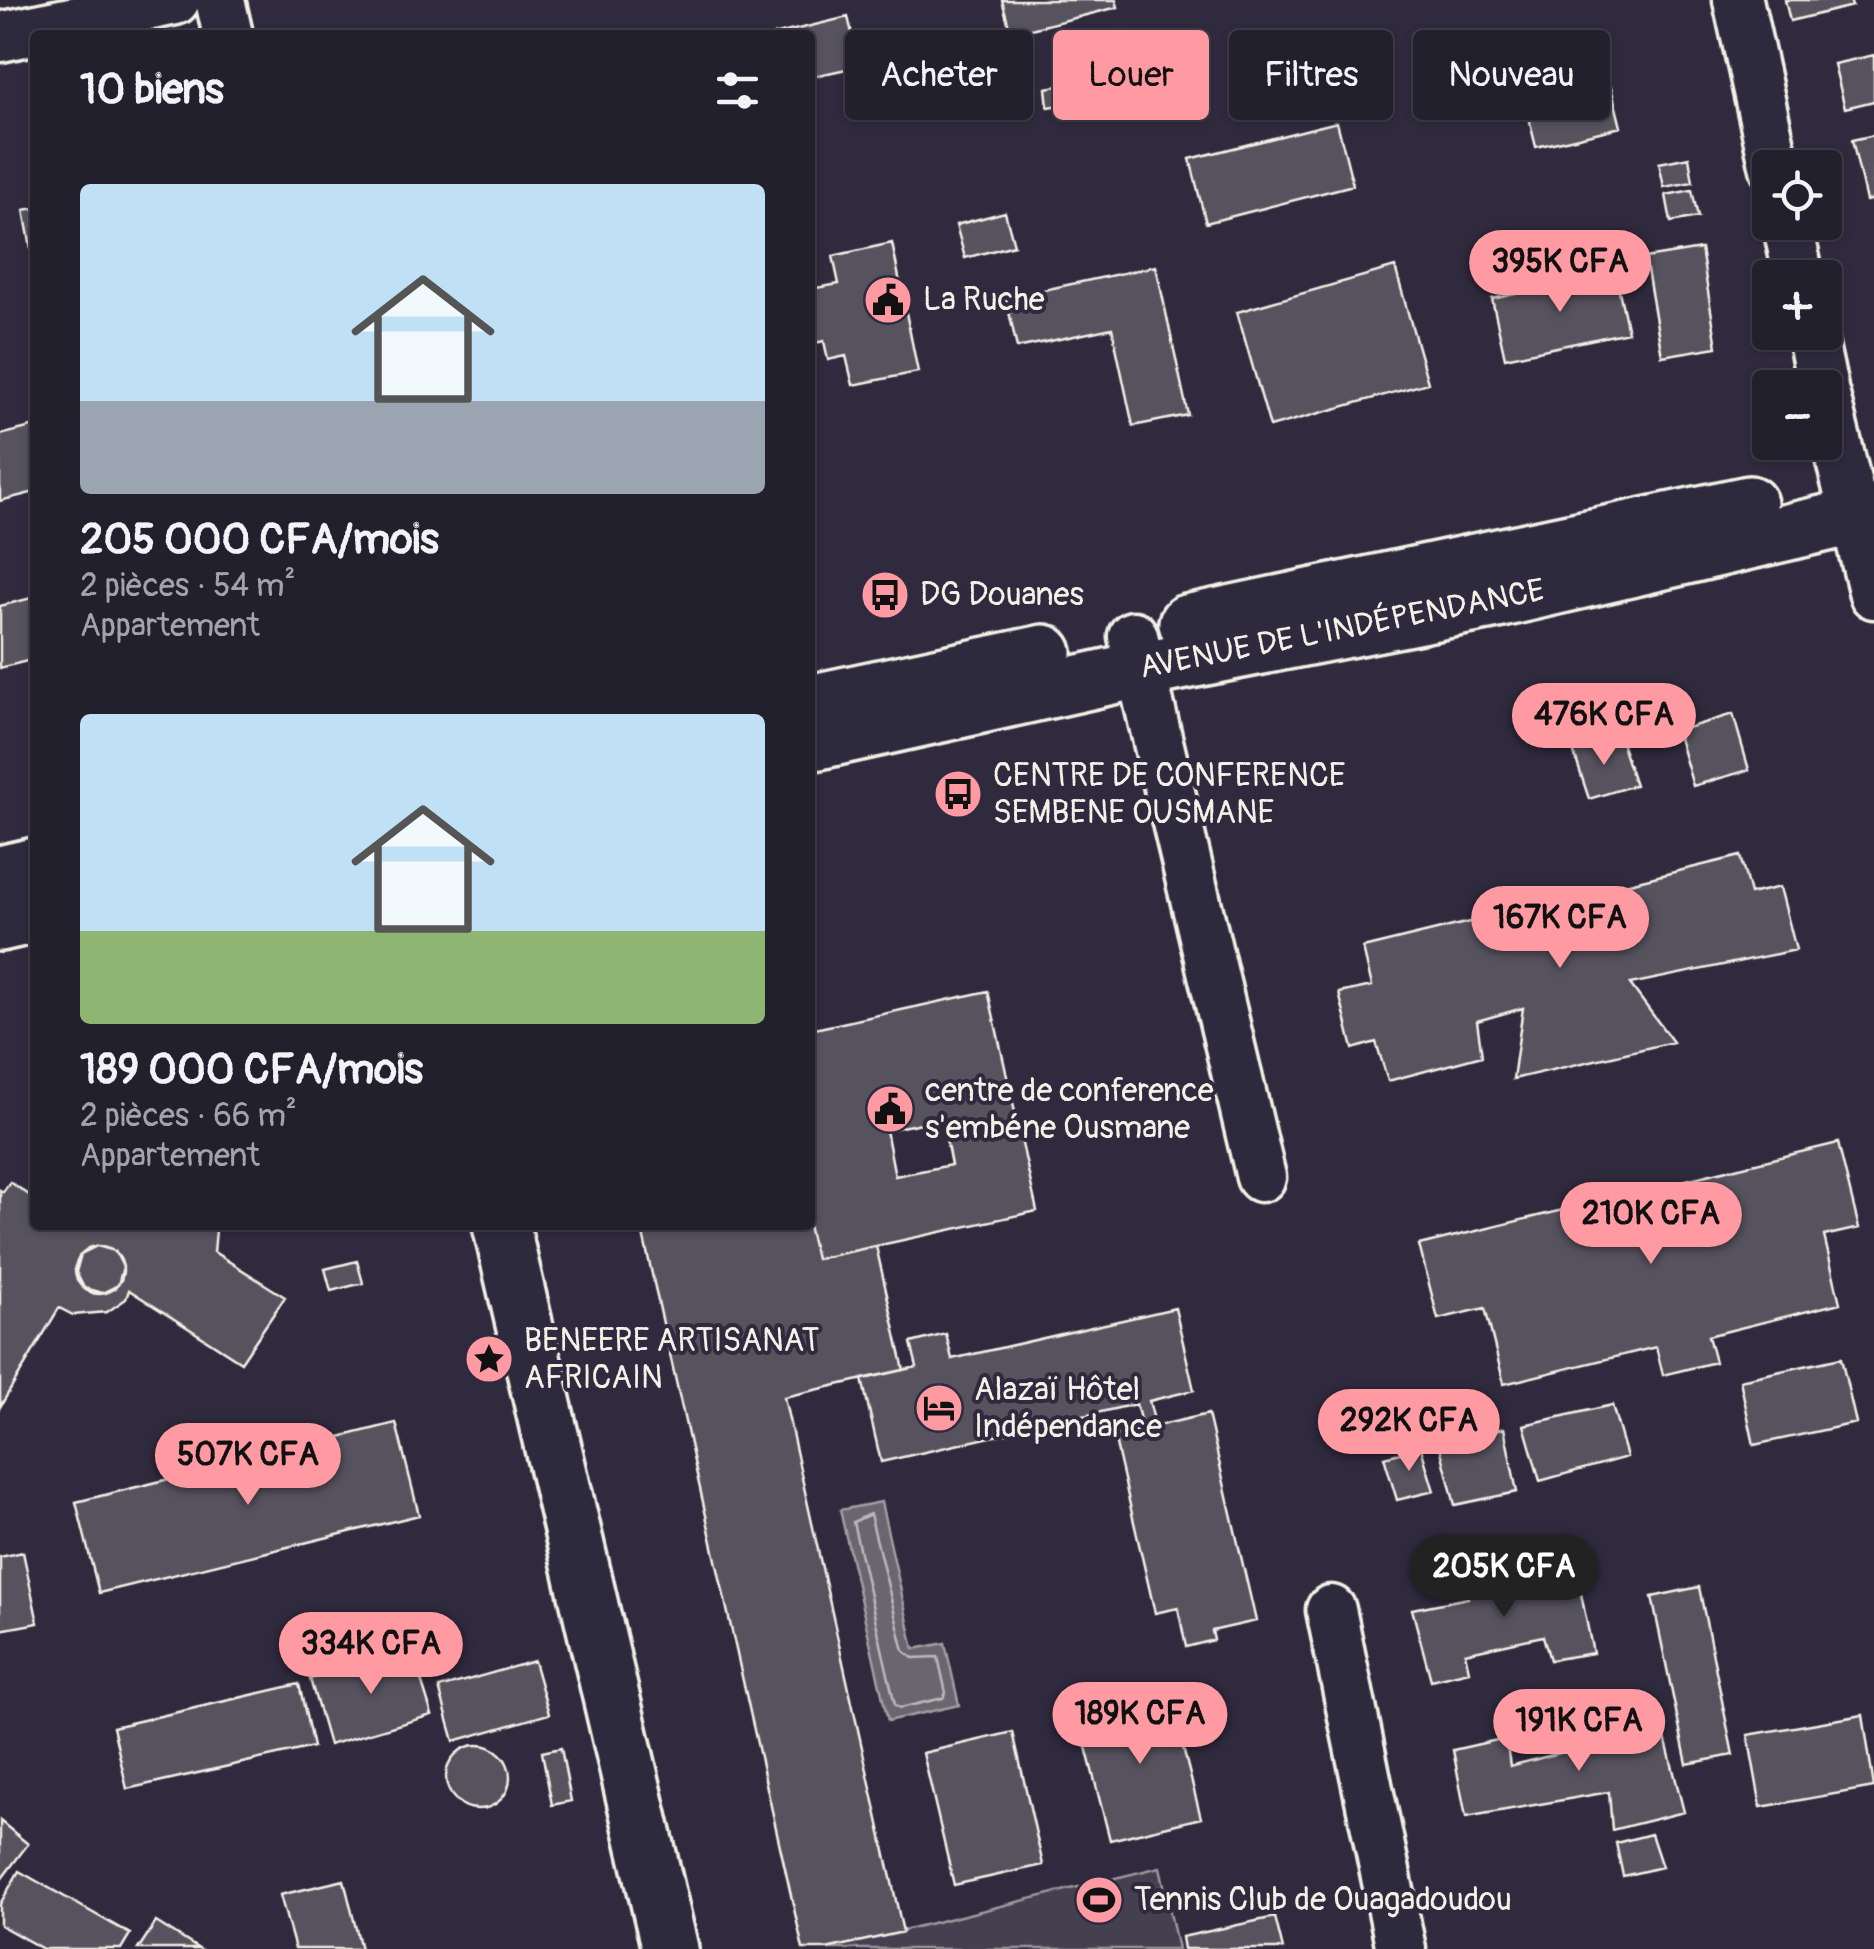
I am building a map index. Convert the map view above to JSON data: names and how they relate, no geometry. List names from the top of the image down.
{
  "streets": {
    "main road": ["AVENUE DE L'INDÉPENDANCE"]
  },
  "places": {
    "public building": ["La Ruche", "centre de conference s'embéne Ousmane"],
    "bus stop": ["DG Douanes", "CENTRE DE CONFERENCE SEMBENE OUSMANE"],
    "place": ["BENEERE ARTISANAT AFRICAIN"],
    "hotel": ["Alazaï Hôtel Indépendance"],
    "sports": ["Tennis Club de Ouagadoudou"]
  },
  "page": {
    "chip": [
      "Acheter",
      "Louer",
      "Filtres",
      "Nouveau"
    ],
    "heading": "10 biens",
    "map_buttons": ["+", "−"],
    "list": [
      {
        "name": "205 000 CFA/mois",
        "note": "2 pièces · 54 m² · Appartement"
      },
      {
        "name": "189 000 CFA/mois",
        "note": "2 pièces · 66 m² · Appartement"
      }
    ],
    "price": [
      "395K CFA",
      "476K CFA",
      "167K CFA",
      "210K CFA",
      "292K CFA",
      "507K CFA",
      "205K CFA",
      "334K CFA",
      "189K CFA",
      "191K CFA"
    ]
  }
}
